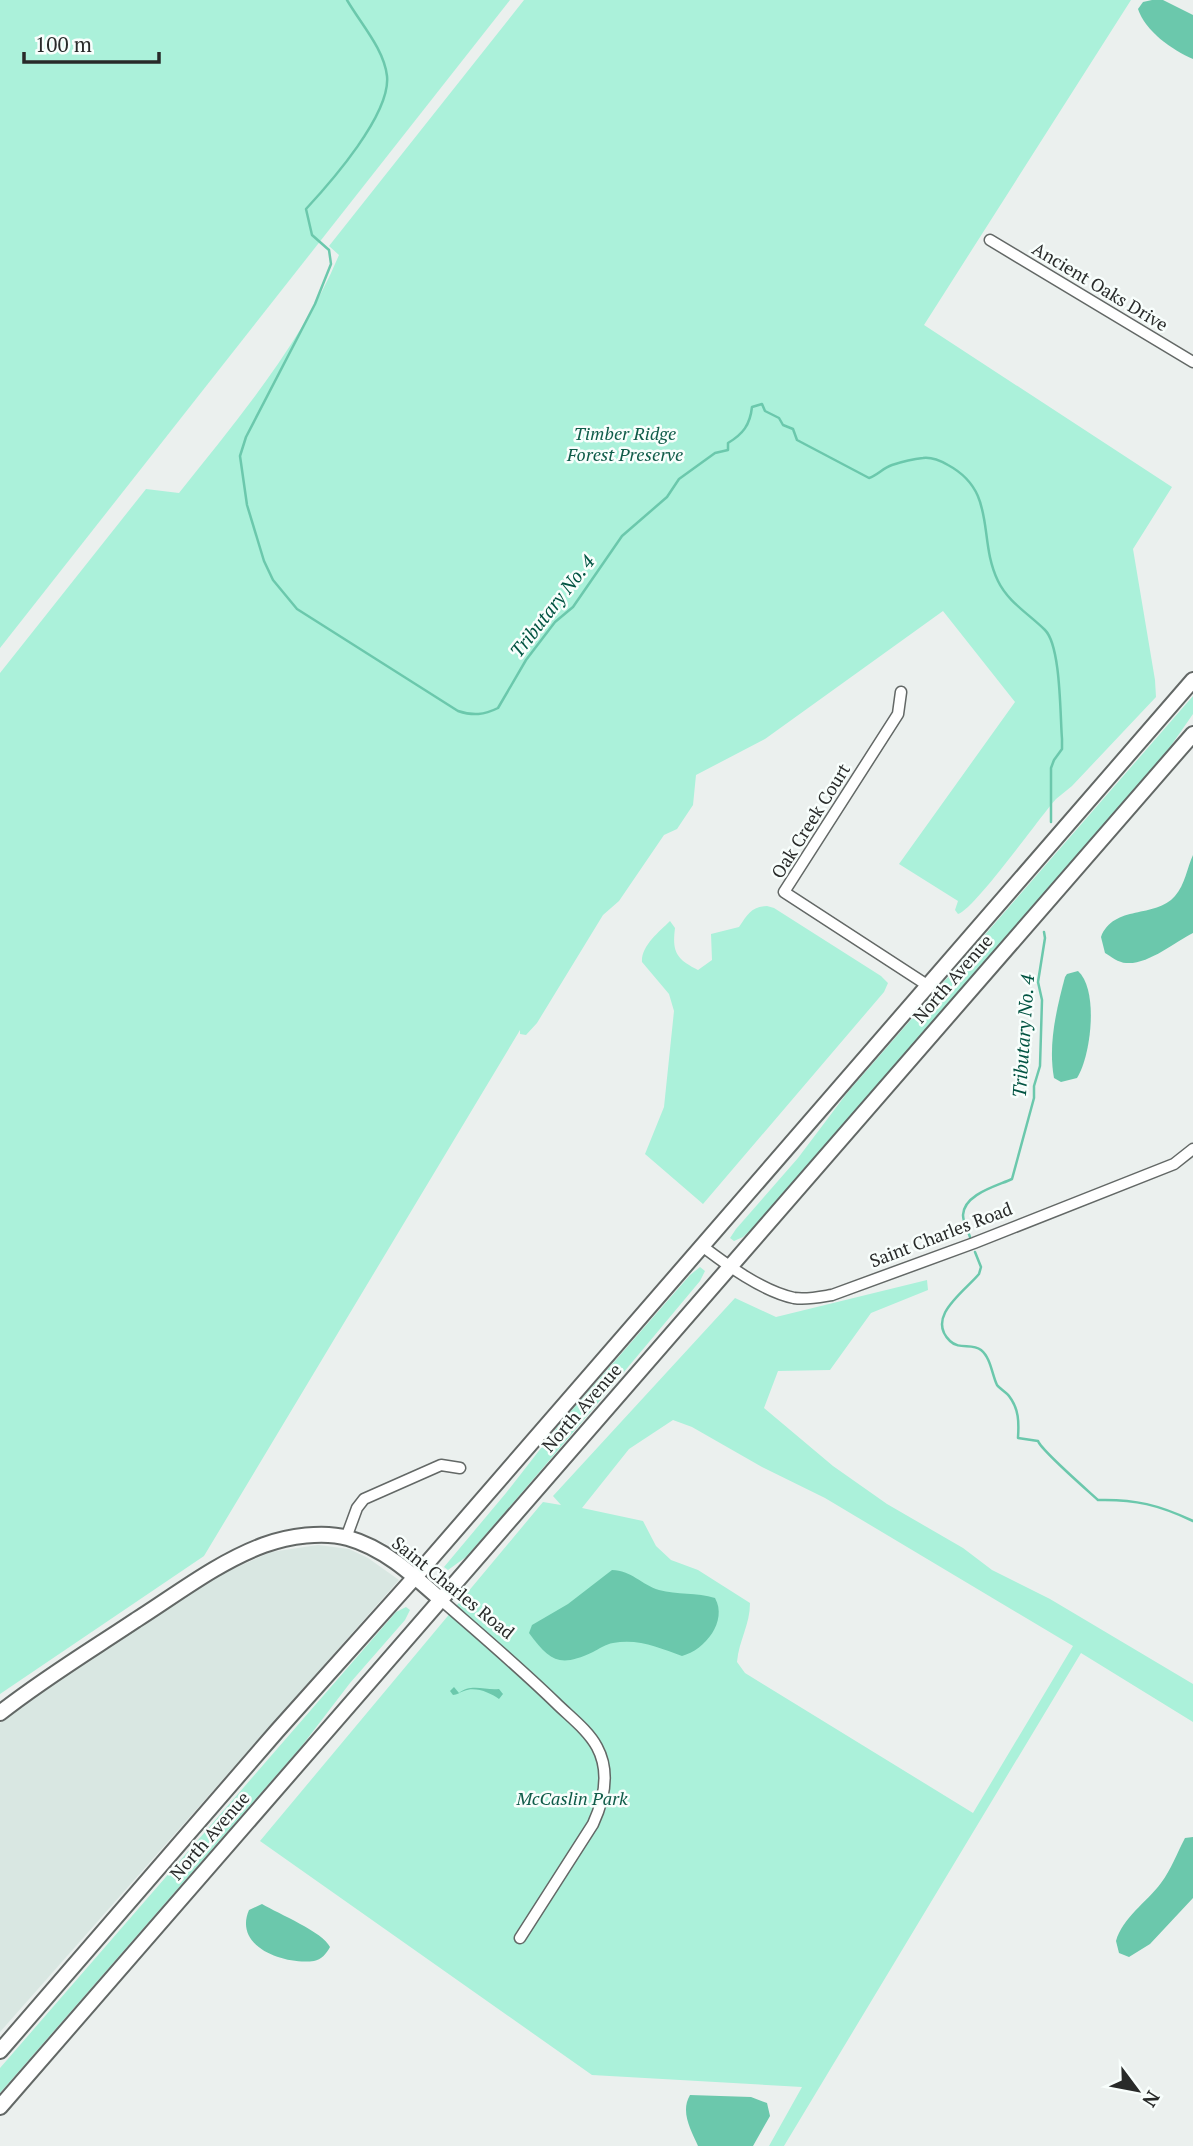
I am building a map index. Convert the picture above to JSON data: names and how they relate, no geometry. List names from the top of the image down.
{
  "streets": {
    "main road": ["North Avenue", "Saint Charles Road"],
    "street": ["Ancient Oaks Drive", "Oak Creek Court"]
  },
  "crossings": [
    ["Oak Creek Court", "North Avenue"],
    ["North Avenue", "Saint Charles Road"]
  ],
  "water": ["Tributary No. 4"],
  "parks": ["Timber Ridge Forest Preserve", "McCaslin Park"],
  "scale_bar": "100 m",
  "north": "bottom right"
}
